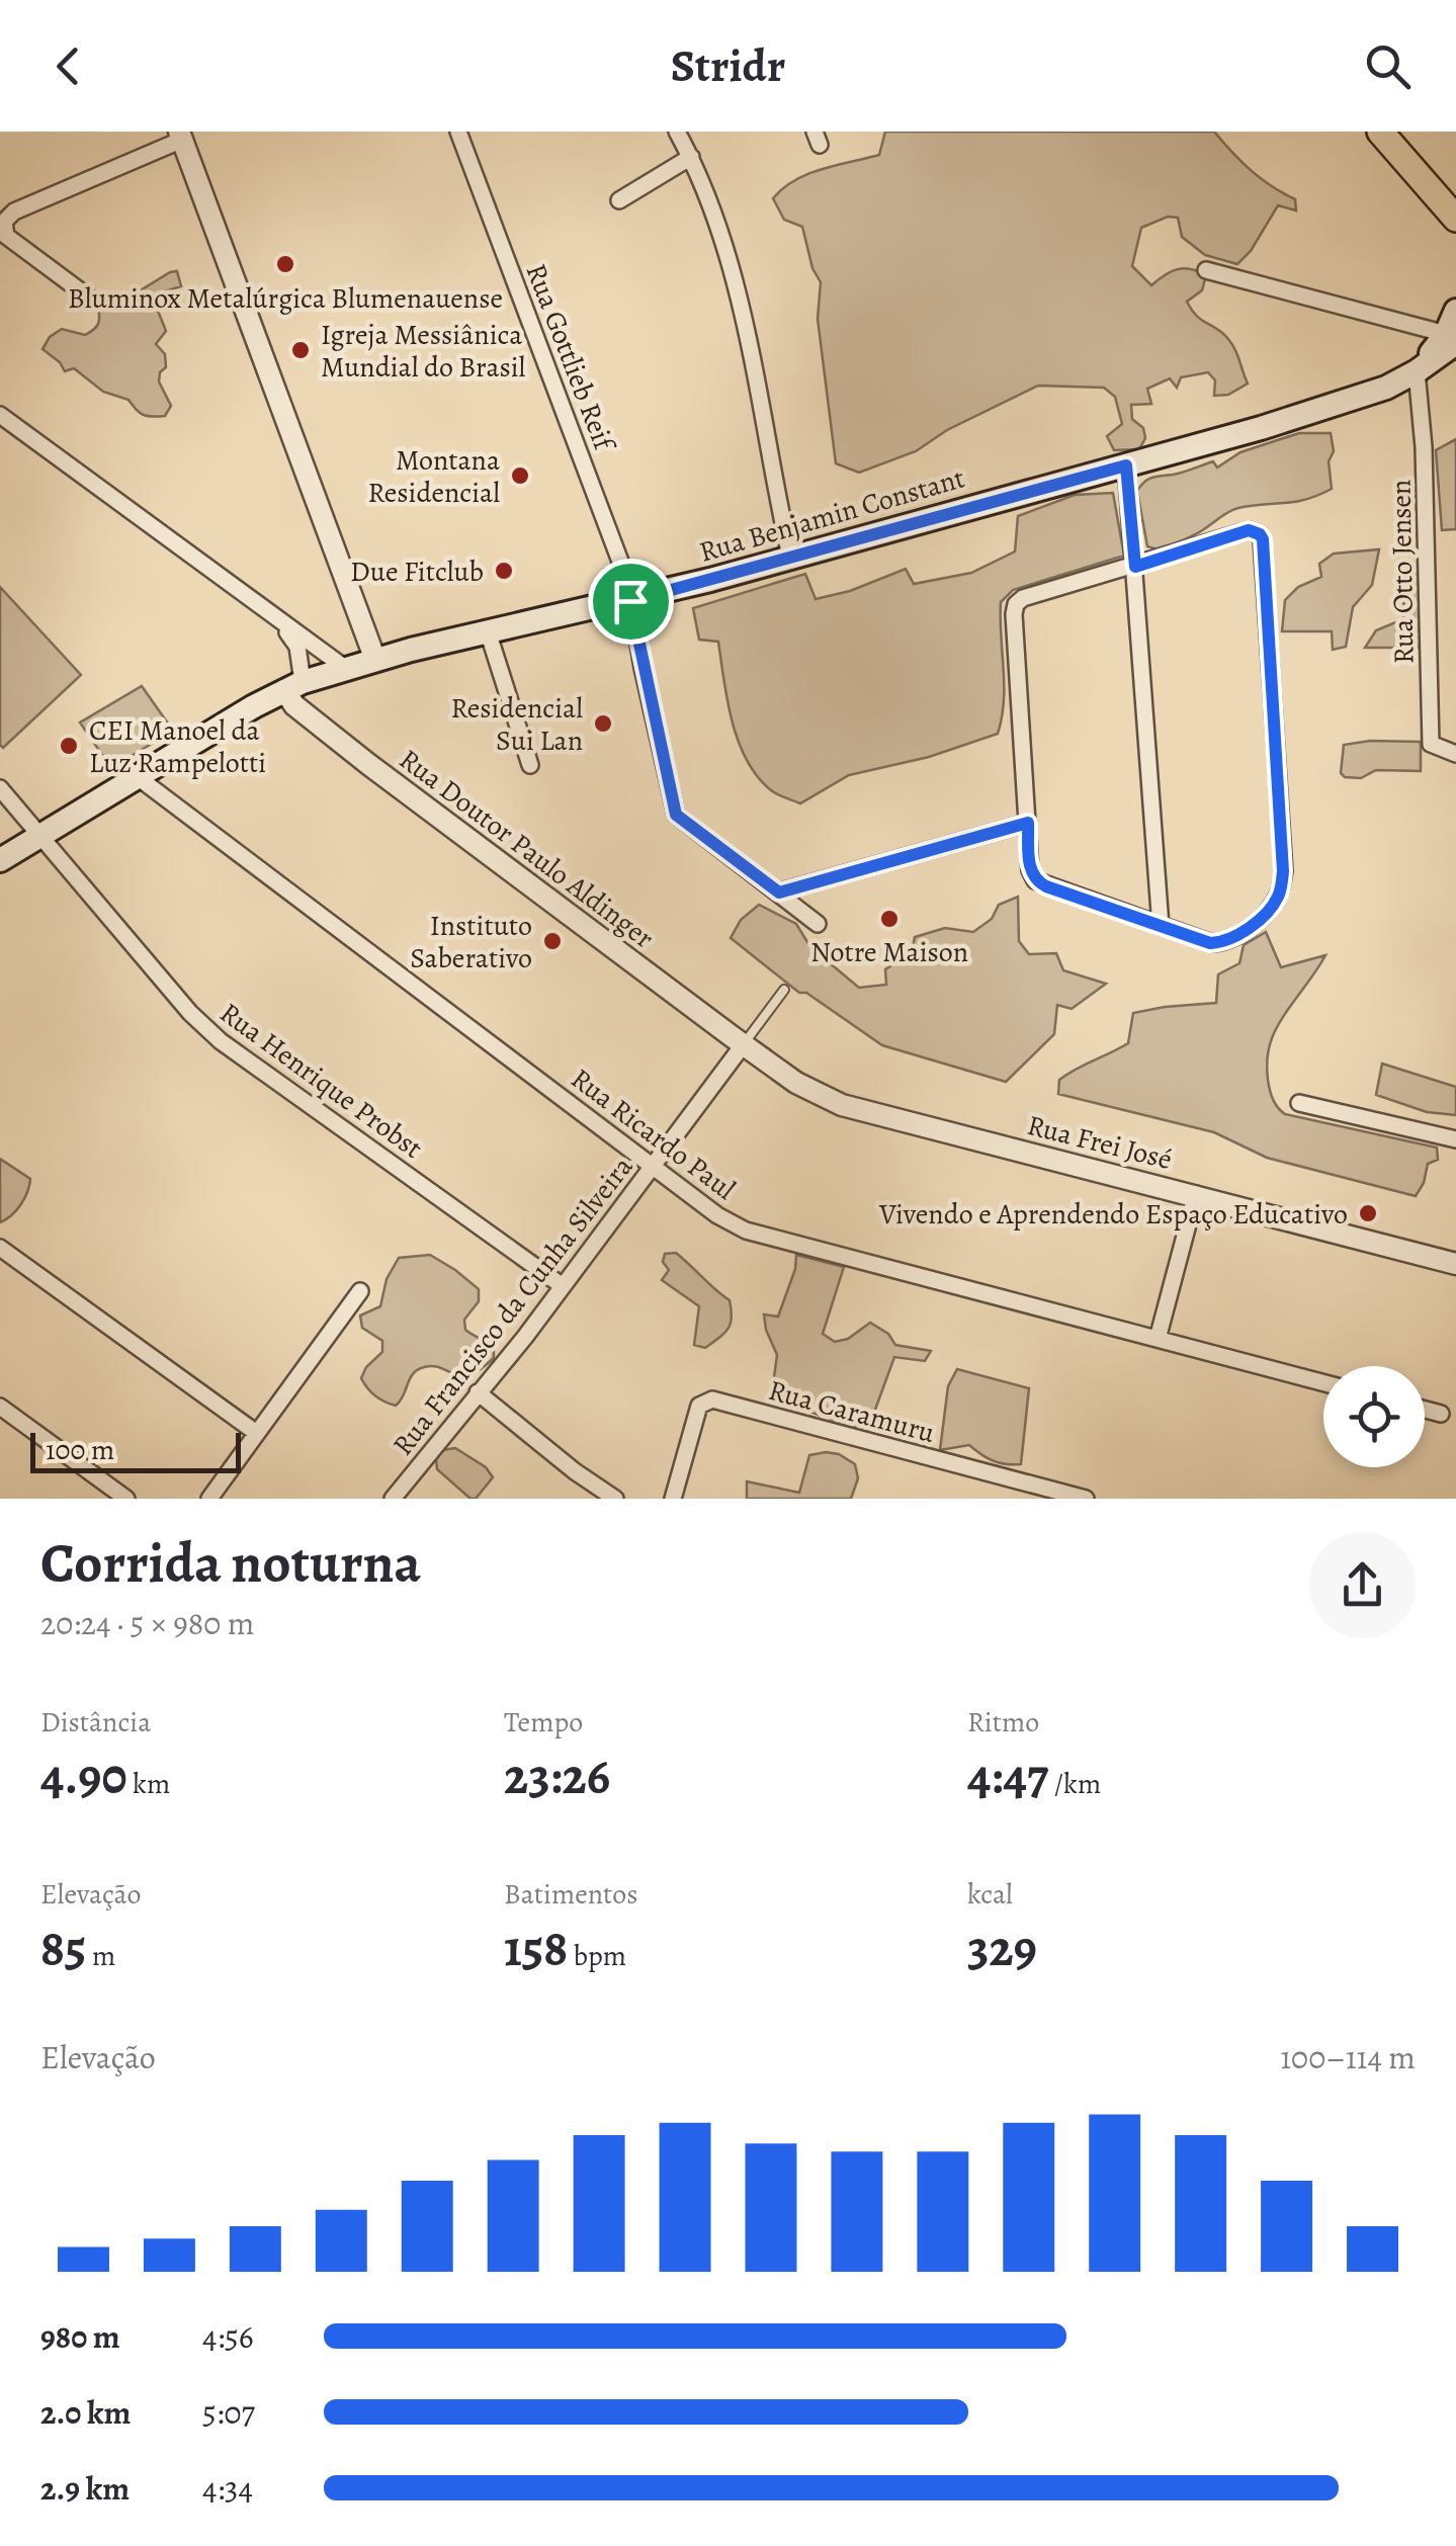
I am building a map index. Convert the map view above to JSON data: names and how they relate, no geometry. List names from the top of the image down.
{
  "streets": {
    "main road": ["Rua Benjamin Constant"],
    "street": [
      "Rua Gottlieb Reif",
      "Rua Otto Jensen",
      "Rua Doutor Paulo Aldinger",
      "Rua Henrique Probst",
      "Rua Ricardo Paul",
      "Rua Frei José",
      "Rua Francisco da Cunha Silveira",
      "Rua Caramuru"
    ]
  },
  "crossings": [
    ["Rua Gottlieb Reif", "Rua Benjamin Constant"],
    ["Rua Benjamin Constant", "Rua Otto Jensen"],
    ["Rua Benjamin Constant", "Rua Doutor Paulo Aldinger"],
    ["Rua Benjamin Constant", "Rua Henrique Probst"],
    ["Rua Benjamin Constant", "Rua Ricardo Paul"],
    ["Rua Doutor Paulo Aldinger", "Rua Frei José"],
    ["Rua Doutor Paulo Aldinger", "Rua Francisco da Cunha Silveira"],
    ["Rua Henrique Probst", "Rua Francisco da Cunha Silveira"],
    ["Rua Ricardo Paul", "Rua Francisco da Cunha Silveira"],
    ["Rua Frei José", "Rua Francisco da Cunha Silveira"]
  ],
  "places": [
    "Bluminox Metalúrgica Blumenauense",
    "Igreja Messiânica Mundial do Brasil",
    "Montana Residencial",
    "Due Fitclub",
    "Residencial Sui Lan",
    "CEI Manoel da Luz Rampelotti",
    "Notre Maison",
    "Instituto Saberativo",
    "Vivendo e Aprendendo Espaço Educativo"
  ],
  "scale_bar": "100 m",
  "page": {
    "header": "Stridr",
    "scale": "100 m",
    "heading": ["Corrida noturna", "20:24 · 5 × 980 m"],
    "stats": [
      ["Distância", "4.90 km"],
      ["Tempo", "23:26"],
      ["Ritmo", "4:47 /km"],
      ["Elevação", "85 m"],
      ["Batimentos", "158 bpm"],
      ["kcal", "329"]
    ],
    "chart": ["Elevação", "100–114 m"],
    "list": [
      {
        "name": "980 m",
        "note": "4:56"
      },
      {
        "name": "2.0 km",
        "note": "5:07"
      },
      {
        "name": "2.9 km",
        "note": "4:34"
      }
    ]
  }
}
